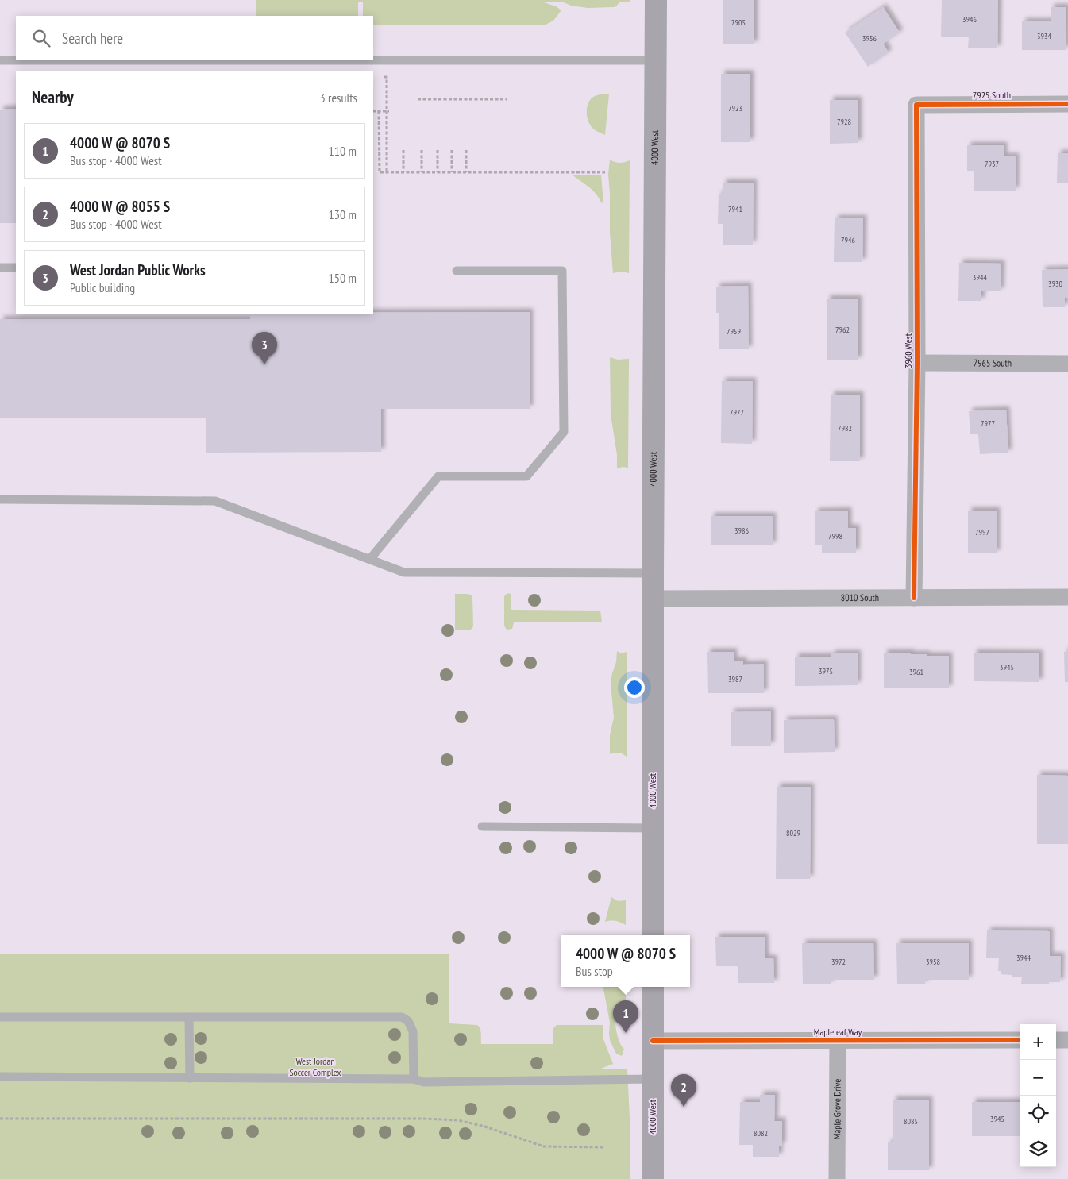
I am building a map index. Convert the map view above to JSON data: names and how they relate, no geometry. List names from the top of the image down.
{
  "streets": {
    "main road": ["4000 West"],
    "street": [
      "7925 South",
      "3960 West",
      "7965 South",
      "8010 South",
      "Mapleleaf Way",
      "Maple Grove Drive"
    ]
  },
  "crossings": [
    ["7925 South", "3960 West"],
    ["4000 West", "8010 South"],
    ["4000 West", "Mapleleaf Way"],
    ["3960 West", "7965 South"],
    ["3960 West", "8010 South"],
    ["Mapleleaf Way", "Maple Grove Drive"]
  ],
  "parks": ["West Jordan Soccer Complex"],
  "house_numbers": [
    "3946",
    "7905",
    "3934",
    "3956",
    "7923",
    "7928",
    "7937",
    "7941",
    "7946",
    "3944",
    "3930",
    "7962",
    "7959",
    "7977",
    "7977",
    "7982",
    "3986",
    "7997",
    "7998",
    "3945",
    "3975",
    "3961",
    "3987",
    "8029",
    "3944",
    "3972",
    "3958",
    "3945",
    "8085",
    "8082"
  ],
  "page": {
    "search": "Search here",
    "heading": ["Nearby", "3 results"],
    "list": [
      {
        "mark": "1",
        "name": "4000 W @ 8070 S",
        "note": "Bus stop · 4000 West",
        "value": "110 m"
      },
      {
        "mark": "2",
        "name": "4000 W @ 8055 S",
        "note": "Bus stop · 4000 West",
        "value": "130 m"
      },
      {
        "mark": "3",
        "name": "West Jordan Public Works",
        "note": "Public building",
        "value": "150 m"
      }
    ],
    "pins": ["3", "1", "2"],
    "popup": ["4000 W @ 8070 S", "Bus stop"],
    "map_buttons": ["+", "−"]
  }
}
